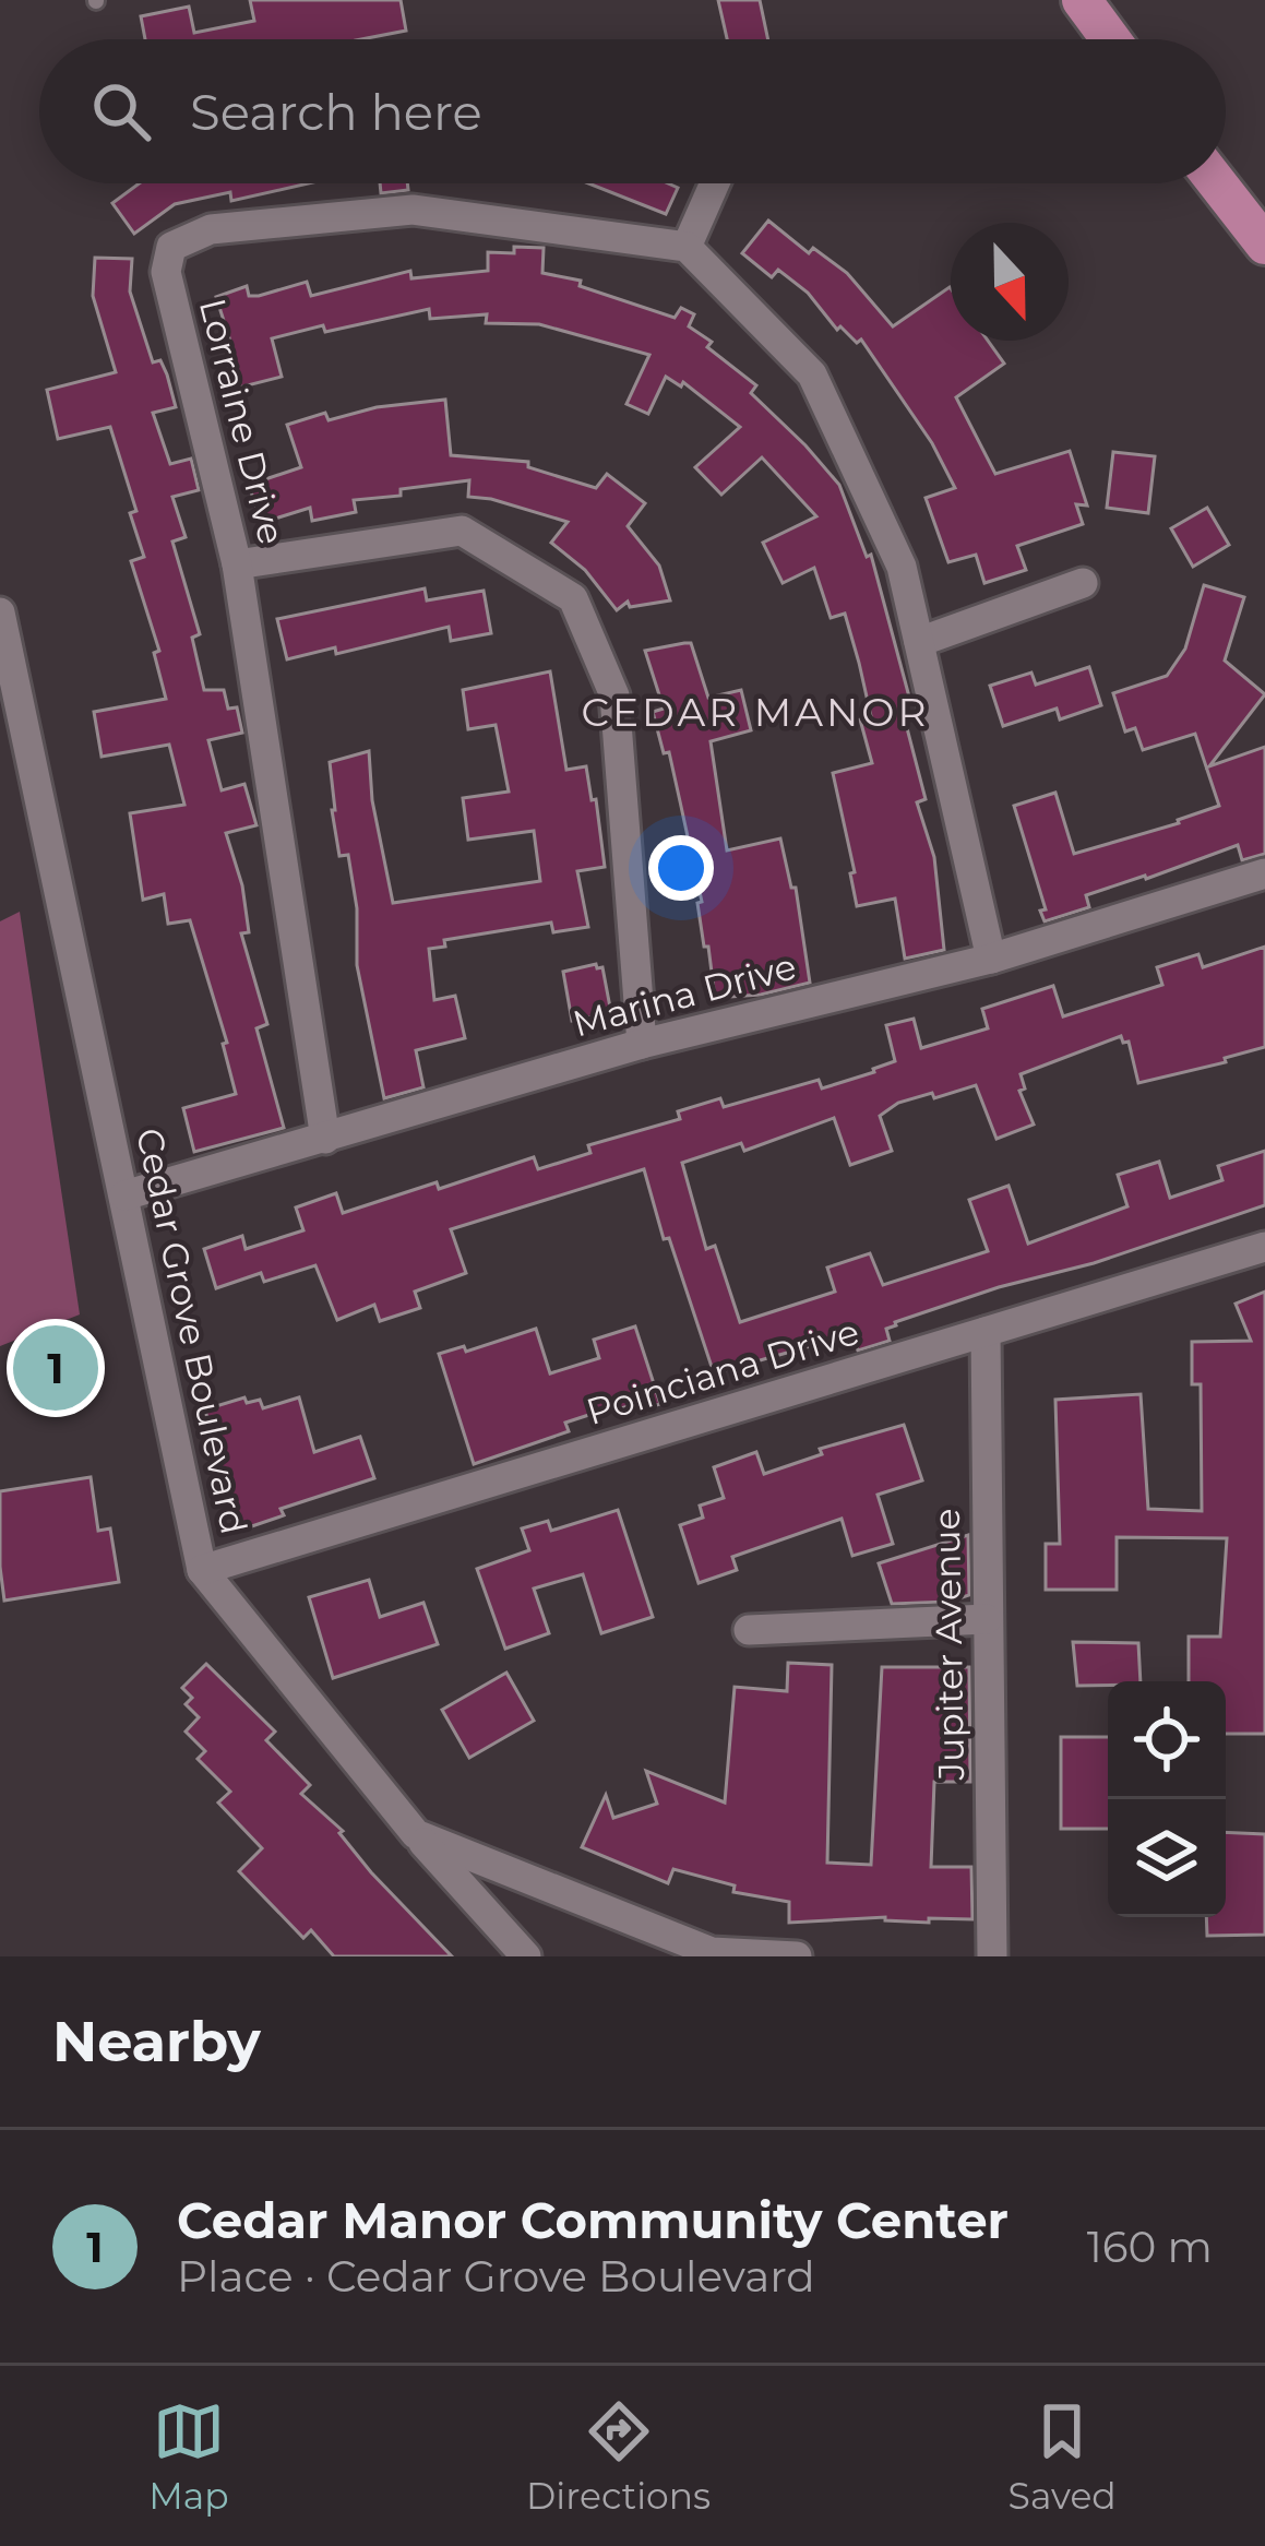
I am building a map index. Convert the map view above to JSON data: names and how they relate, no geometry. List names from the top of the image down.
{
  "streets": {
    "street": [
      "Lorraine Drive",
      "Marina Drive",
      "Cedar Grove Boulevard",
      "Poinciana Drive",
      "Jupiter Avenue"
    ]
  },
  "crossings": [
    ["Lorraine Drive", "Marina Drive"],
    ["Marina Drive", "Cedar Grove Boulevard"],
    ["Cedar Grove Boulevard", "Poinciana Drive"],
    ["Poinciana Drive", "Jupiter Avenue"]
  ],
  "districts": ["CEDAR MANOR"],
  "north": "bottom",
  "page": {
    "search": "Search here",
    "pins": "1",
    "heading": "Nearby",
    "list": [
      {
        "mark": "1",
        "name": "Cedar Manor Community Center",
        "note": "Place · Cedar Grove Boulevard",
        "value": "160 m"
      }
    ],
    "nav": ["Map", "Directions", "Saved"]
  }
}
